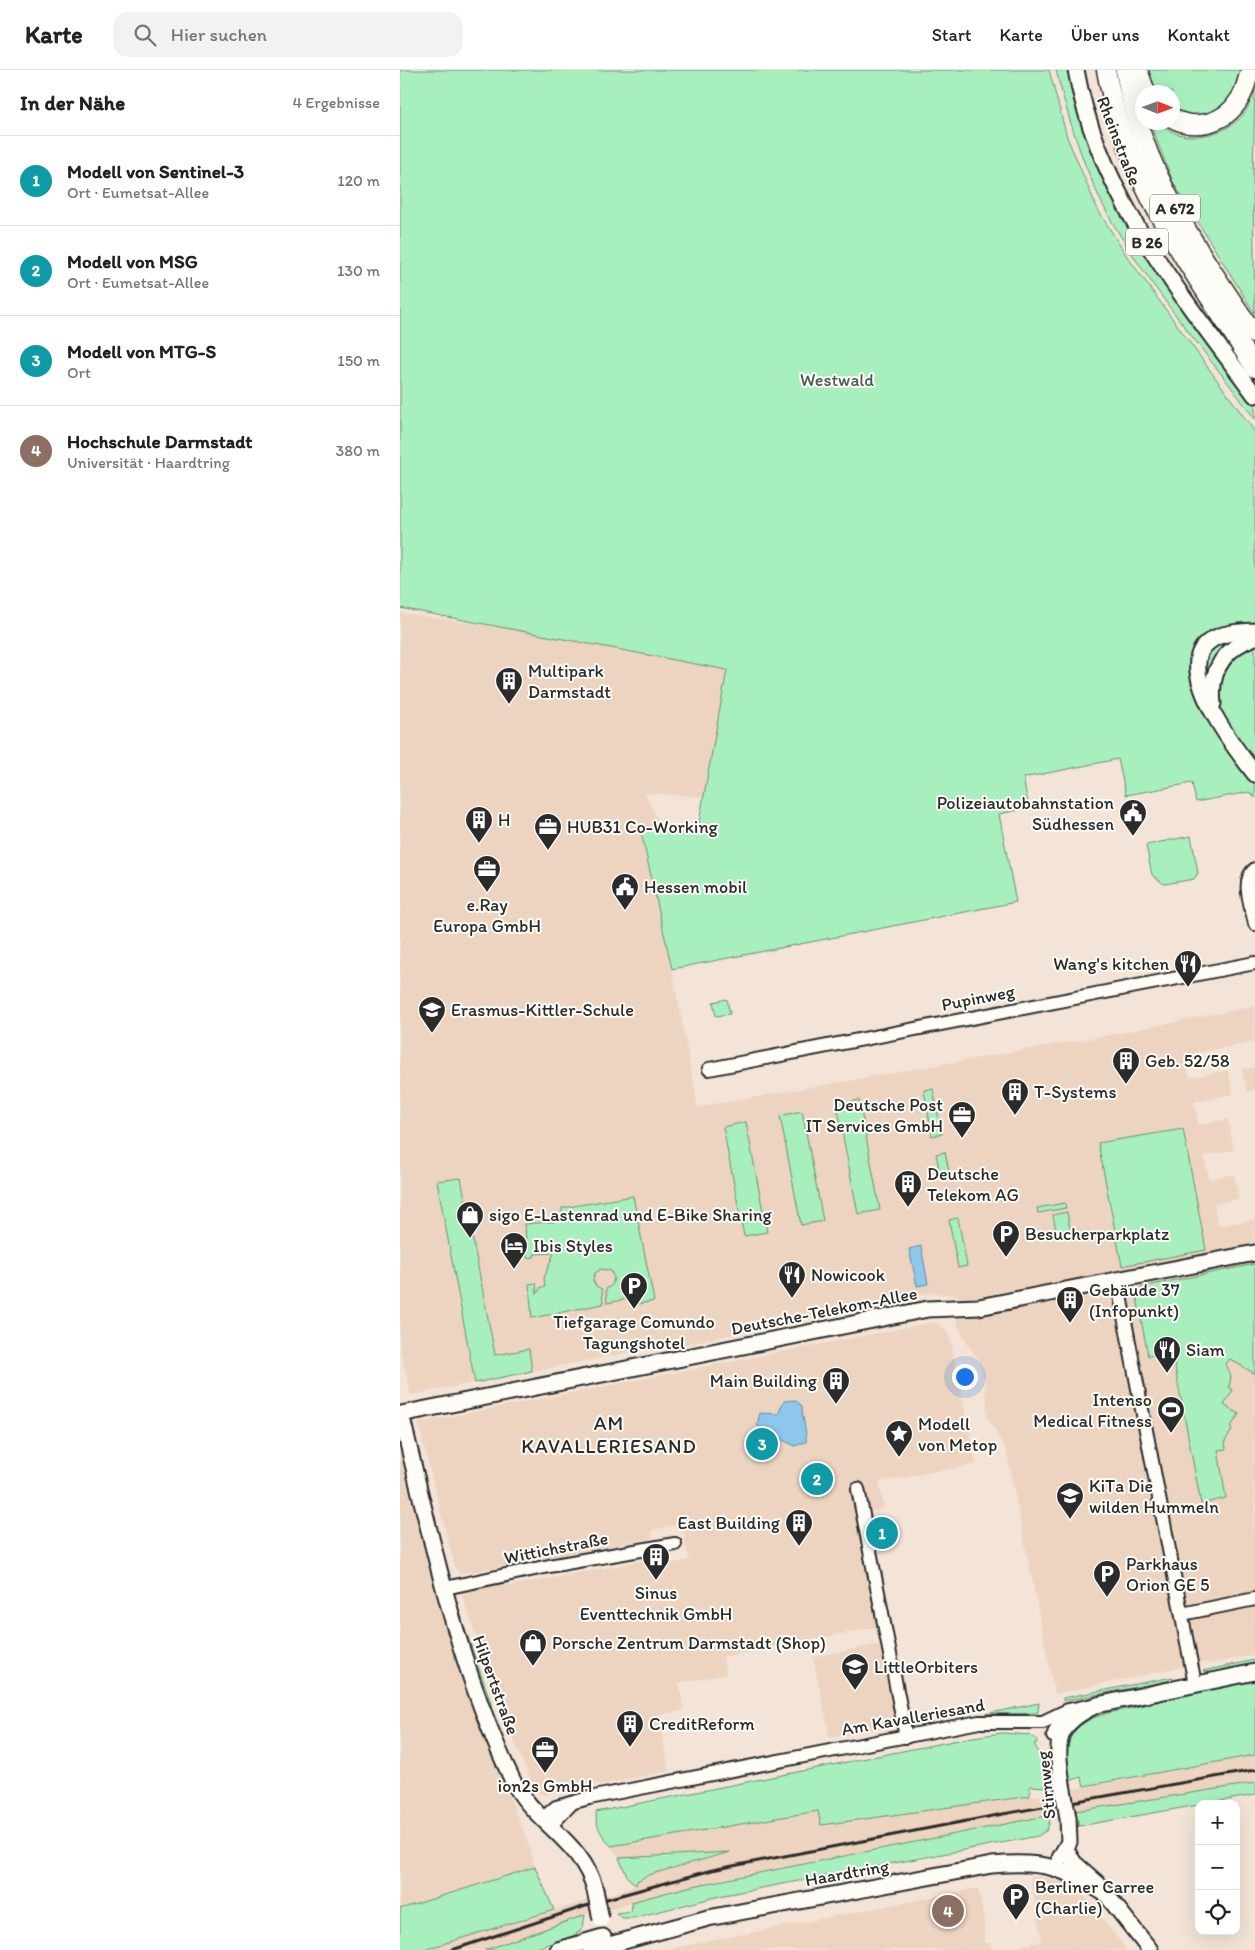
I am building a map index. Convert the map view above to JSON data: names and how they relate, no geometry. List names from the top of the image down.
{
  "streets": {
    "highway": ["A 672"],
    "main road": [
      "Rheinstraße",
      "B 26",
      "Deutsche-Telekom-Allee",
      "Hilpertstraße",
      "Am Kavalleriesand",
      "Stirnweg",
      "Haardtring"
    ],
    "street": ["Pupinweg", "Wittichstraße"]
  },
  "crossings": [
    ["Deutsche-Telekom-Allee", "Hilpertstraße"],
    ["Wittichstraße", "Hilpertstraße"],
    ["Hilpertstraße", "Am Kavalleriesand"],
    ["Hilpertstraße", "Haardtring"],
    ["Am Kavalleriesand", "Stirnweg"],
    ["Stirnweg", "Haardtring"]
  ],
  "districts": ["AM KAVALLERIESAND"],
  "parks": ["Westwald"],
  "places": {
    "building": [
      "Multipark Darmstadt",
      "H",
      "Geb. 52/58",
      "T-Systems",
      "Deutsche Telekom AG",
      "Gebäude 37 (Infopunkt)",
      "Main Building",
      "East Building",
      "Sinus Eventtechnik GmbH",
      "CreditReform"
    ],
    "public building": ["Polizeiautobahnstation Südhessen", "Hessen mobil"],
    "office": [
      "HUB31 Co-Working",
      "e.Ray Europa GmbH",
      "Deutsche Post IT Services GmbH",
      "ion2s GmbH"
    ],
    "restaurant": ["Wang's kitchen", "Nowicook", "Siam"],
    "school or university": ["Erasmus-Kittler-Schule", "KiTa Die wilden Hummeln", "LittleOrbiters"],
    "shop": ["sigo E-Lastenrad und E-Bike Sharing", "Porsche Zentrum Darmstadt (Shop)"],
    "parking": [
      "Besucherparkplatz",
      "Tiefgarage Comundo Tagungshotel",
      "Parkhaus Orion GE 5",
      "Berliner Carree (Charlie)"
    ],
    "hotel": ["Ibis Styles"],
    "sports": ["Intenso Medical Fitness"],
    "place": ["Modell von Metop"]
  },
  "north": "right",
  "page": {
    "header": "Karte",
    "search": "Hier suchen",
    "nav": [
      "Start",
      "Karte",
      "Über uns",
      "Kontakt"
    ],
    "heading": ["In der Nähe", "4 Ergebnisse"],
    "list": [
      {
        "mark": "1",
        "name": "Modell von Sentinel-3",
        "note": "Ort · Eumetsat-Allee",
        "value": "120 m"
      },
      {
        "mark": "2",
        "name": "Modell von MSG",
        "note": "Ort · Eumetsat-Allee",
        "value": "130 m"
      },
      {
        "mark": "3",
        "name": "Modell von MTG-S",
        "note": "Ort",
        "value": "150 m"
      },
      {
        "mark": "4",
        "name": "Hochschule Darmstadt",
        "note": "Universität · Haardtring",
        "value": "380 m"
      }
    ],
    "pins": [
      "3",
      "2",
      "1",
      "4"
    ],
    "map_buttons": ["+", "−"]
  }
}
